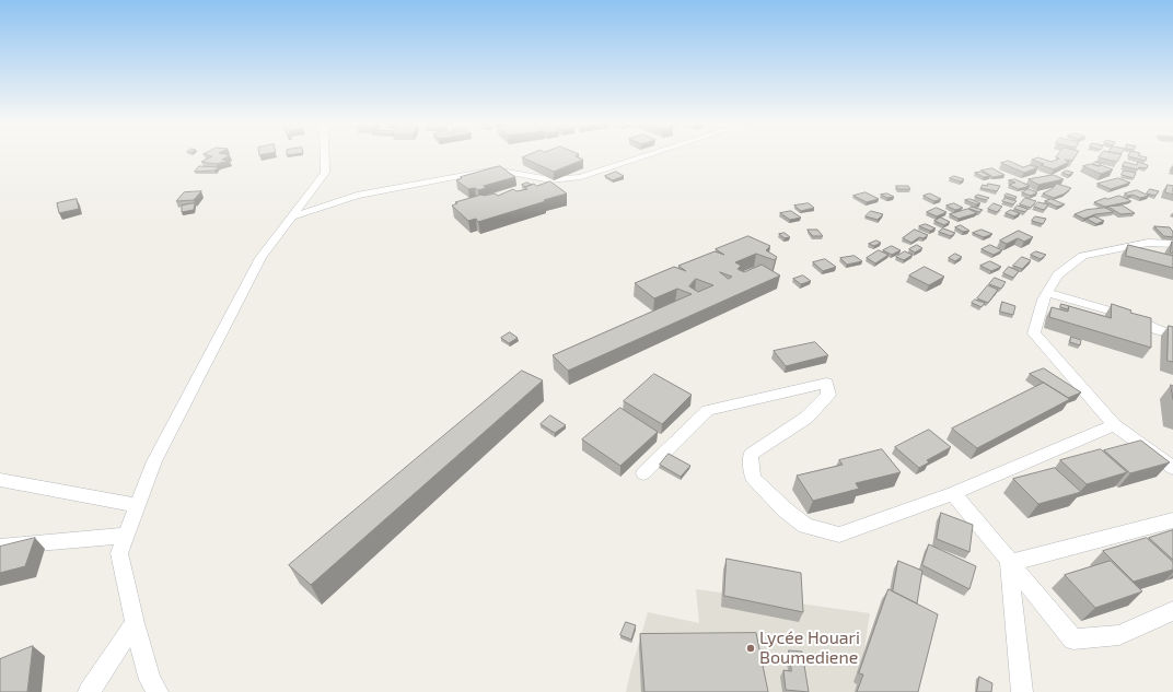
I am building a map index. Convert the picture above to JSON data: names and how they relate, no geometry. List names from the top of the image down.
{
  "places": ["Lycée Houari Boumediene"]
}
